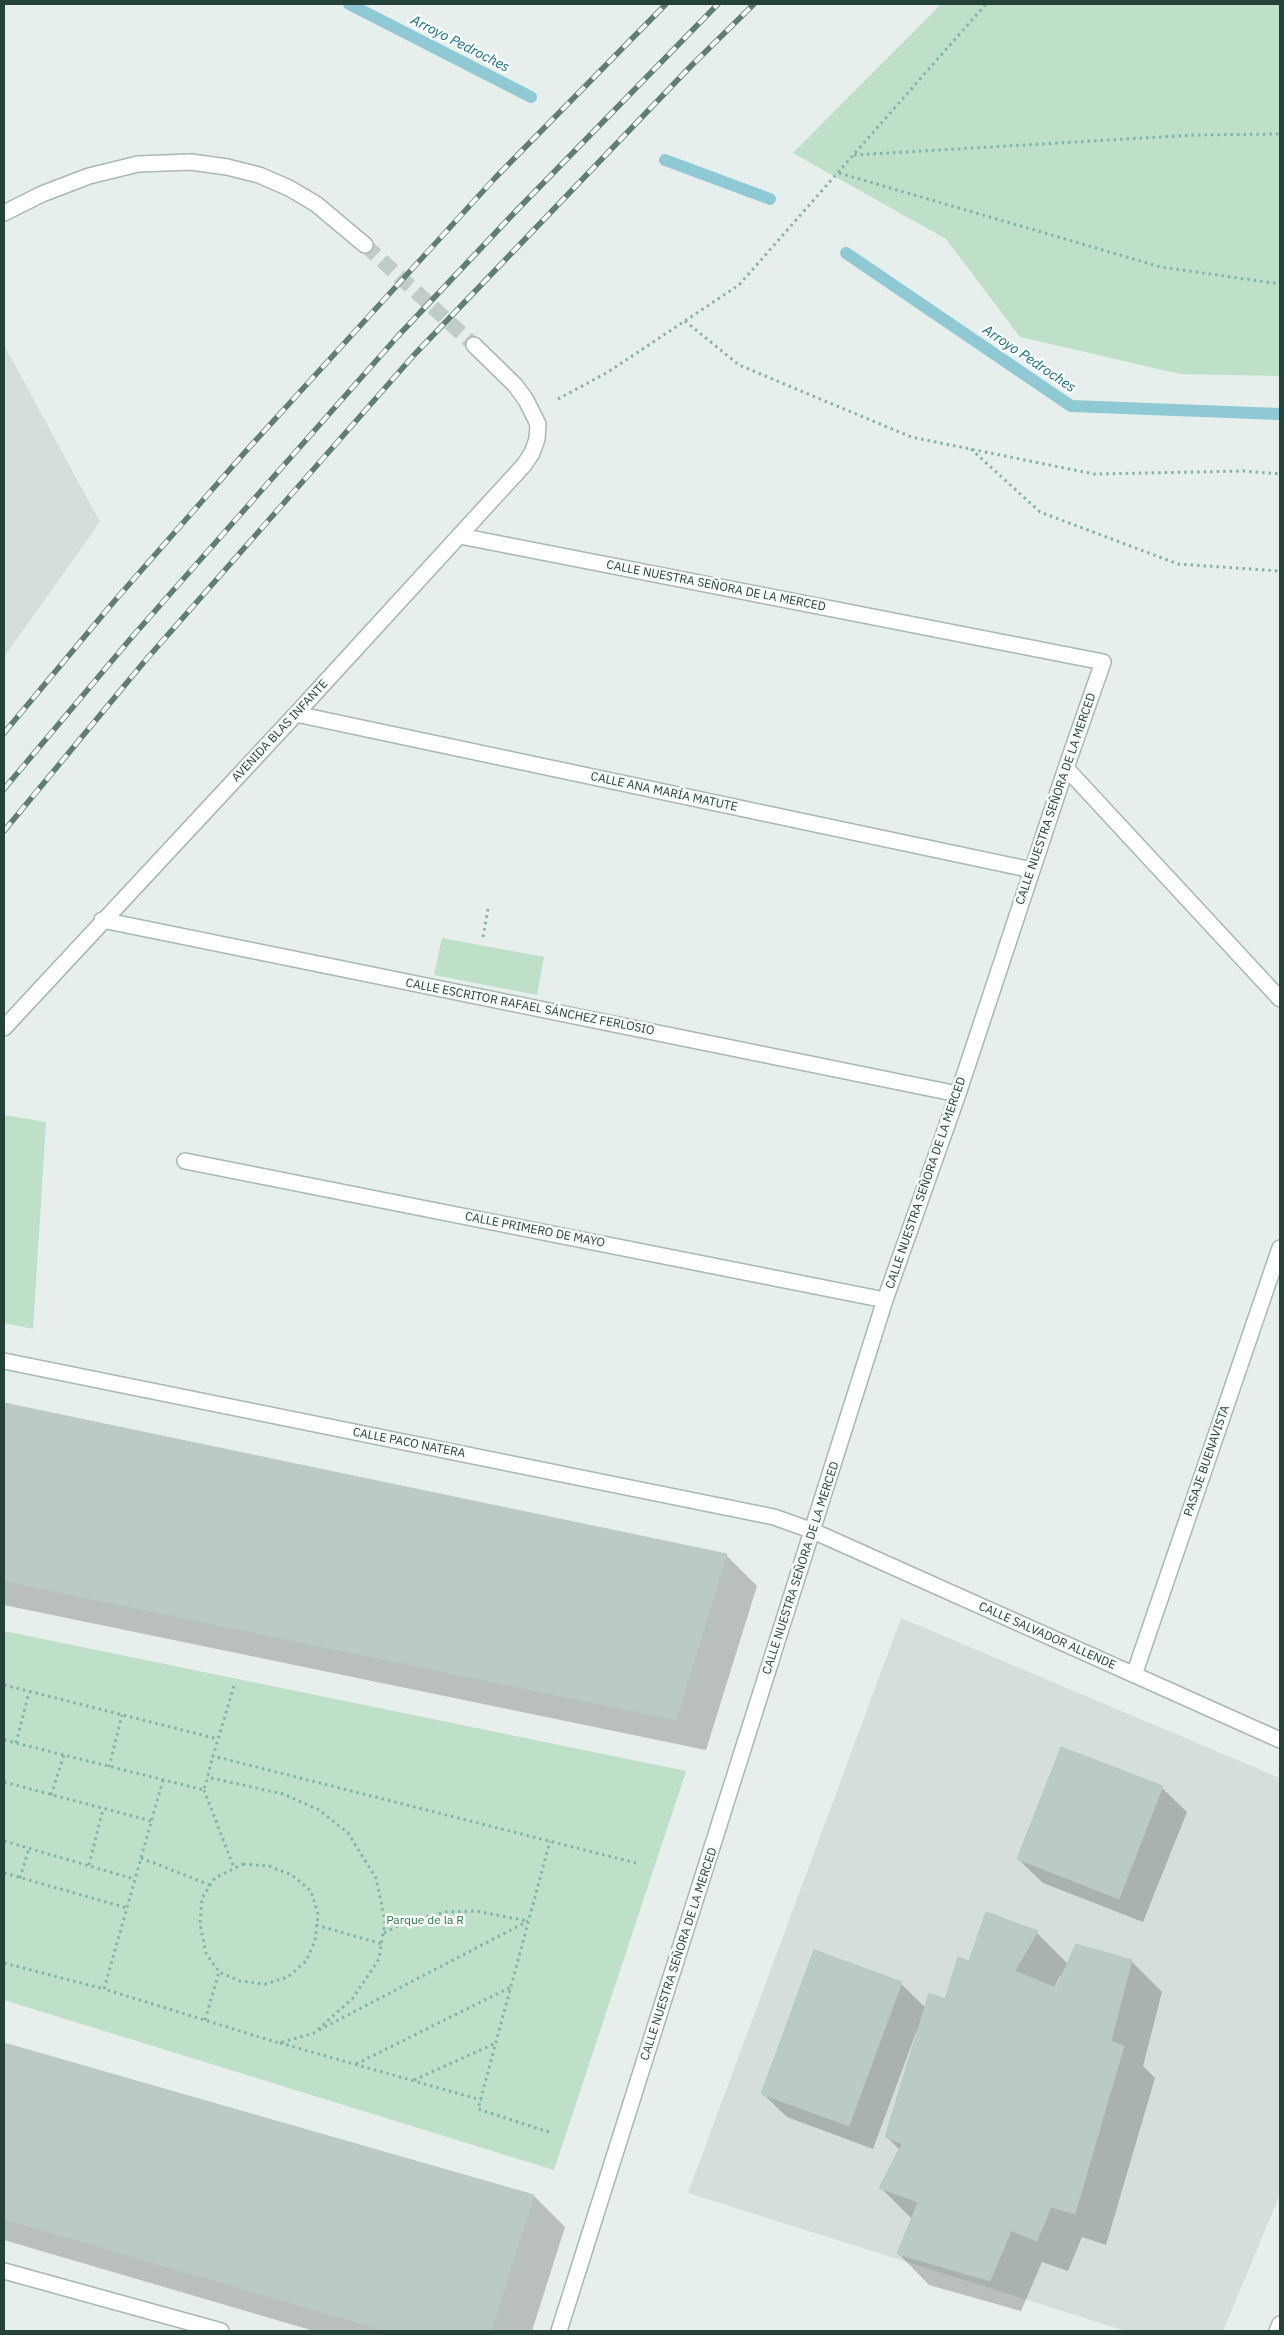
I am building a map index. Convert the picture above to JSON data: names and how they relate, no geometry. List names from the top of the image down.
{
  "streets": {
    "street": [
      "CALLE NUESTRA SEÑORA DE LA MERCED",
      "AVENIDA BLAS INFANTE",
      "CALLE ANA MARÍA MATUTE",
      "CALLE ESCRITOR RAFAEL SÁNCHEZ FERLOSIO",
      "CALLE PRIMERO DE MAYO",
      "CALLE PACO NATERA",
      "PASAJE BUENAVISTA",
      "CALLE SALVADOR ALLENDE"
    ]
  },
  "crossings": [
    ["CALLE NUESTRA SEÑORA DE LA MERCED", "AVENIDA BLAS INFANTE"],
    ["CALLE NUESTRA SEÑORA DE LA MERCED", "CALLE ANA MARÍA MATUTE"],
    ["CALLE NUESTRA SEÑORA DE LA MERCED", "CALLE ESCRITOR RAFAEL SÁNCHEZ FERLOSIO"],
    ["CALLE NUESTRA SEÑORA DE LA MERCED", "CALLE PRIMERO DE MAYO"],
    ["CALLE NUESTRA SEÑORA DE LA MERCED", "CALLE PACO NATERA"],
    ["CALLE NUESTRA SEÑORA DE LA MERCED", "CALLE SALVADOR ALLENDE"],
    ["AVENIDA BLAS INFANTE", "CALLE ANA MARÍA MATUTE"],
    ["AVENIDA BLAS INFANTE", "CALLE ESCRITOR RAFAEL SÁNCHEZ FERLOSIO"],
    ["CALLE PACO NATERA", "CALLE SALVADOR ALLENDE"],
    ["PASAJE BUENAVISTA", "CALLE SALVADOR ALLENDE"]
  ],
  "water": ["Arroyo Pedroches"],
  "parks": ["Parque de la R"]
}
